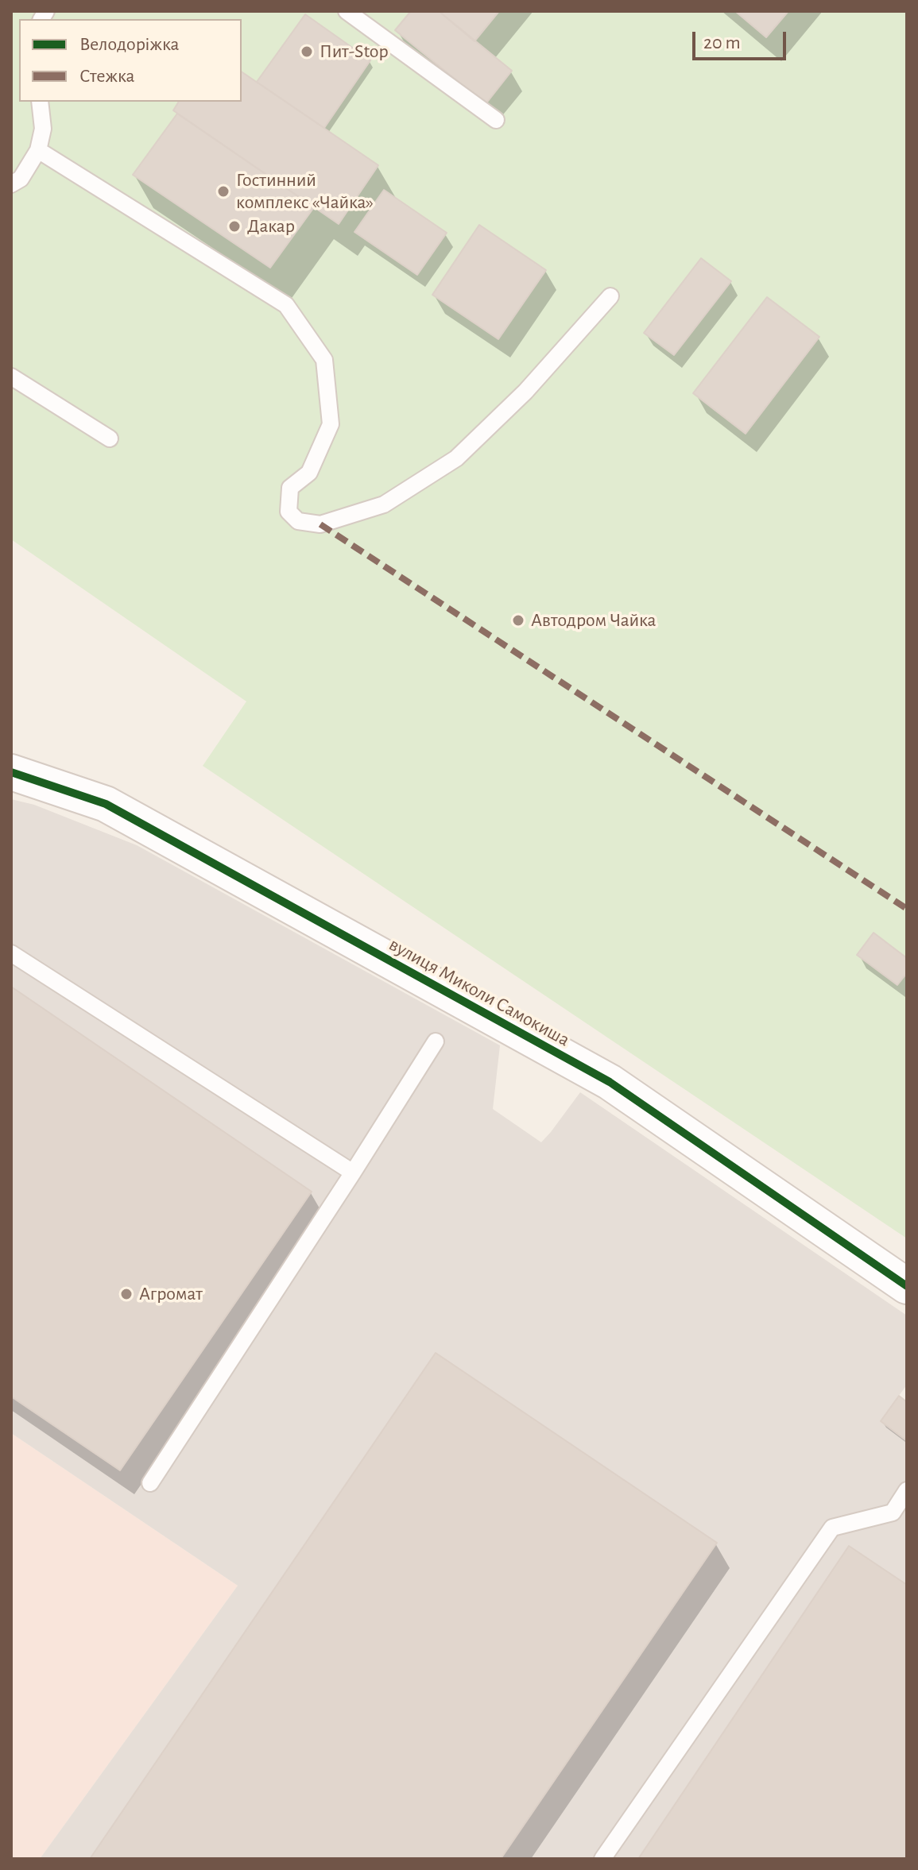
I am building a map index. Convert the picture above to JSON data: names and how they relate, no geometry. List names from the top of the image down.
{
  "streets": {
    "street": ["вулиця Миколи Самокиша"]
  },
  "places": [
    "Пит-Stop",
    "Гостинний комплекс «Чайка»",
    "Дакар",
    "Автодром Чайка",
    "Агромат"
  ],
  "legend": ["Велодоріжка", "Стежка"],
  "scale_bar": "20 m"
}
